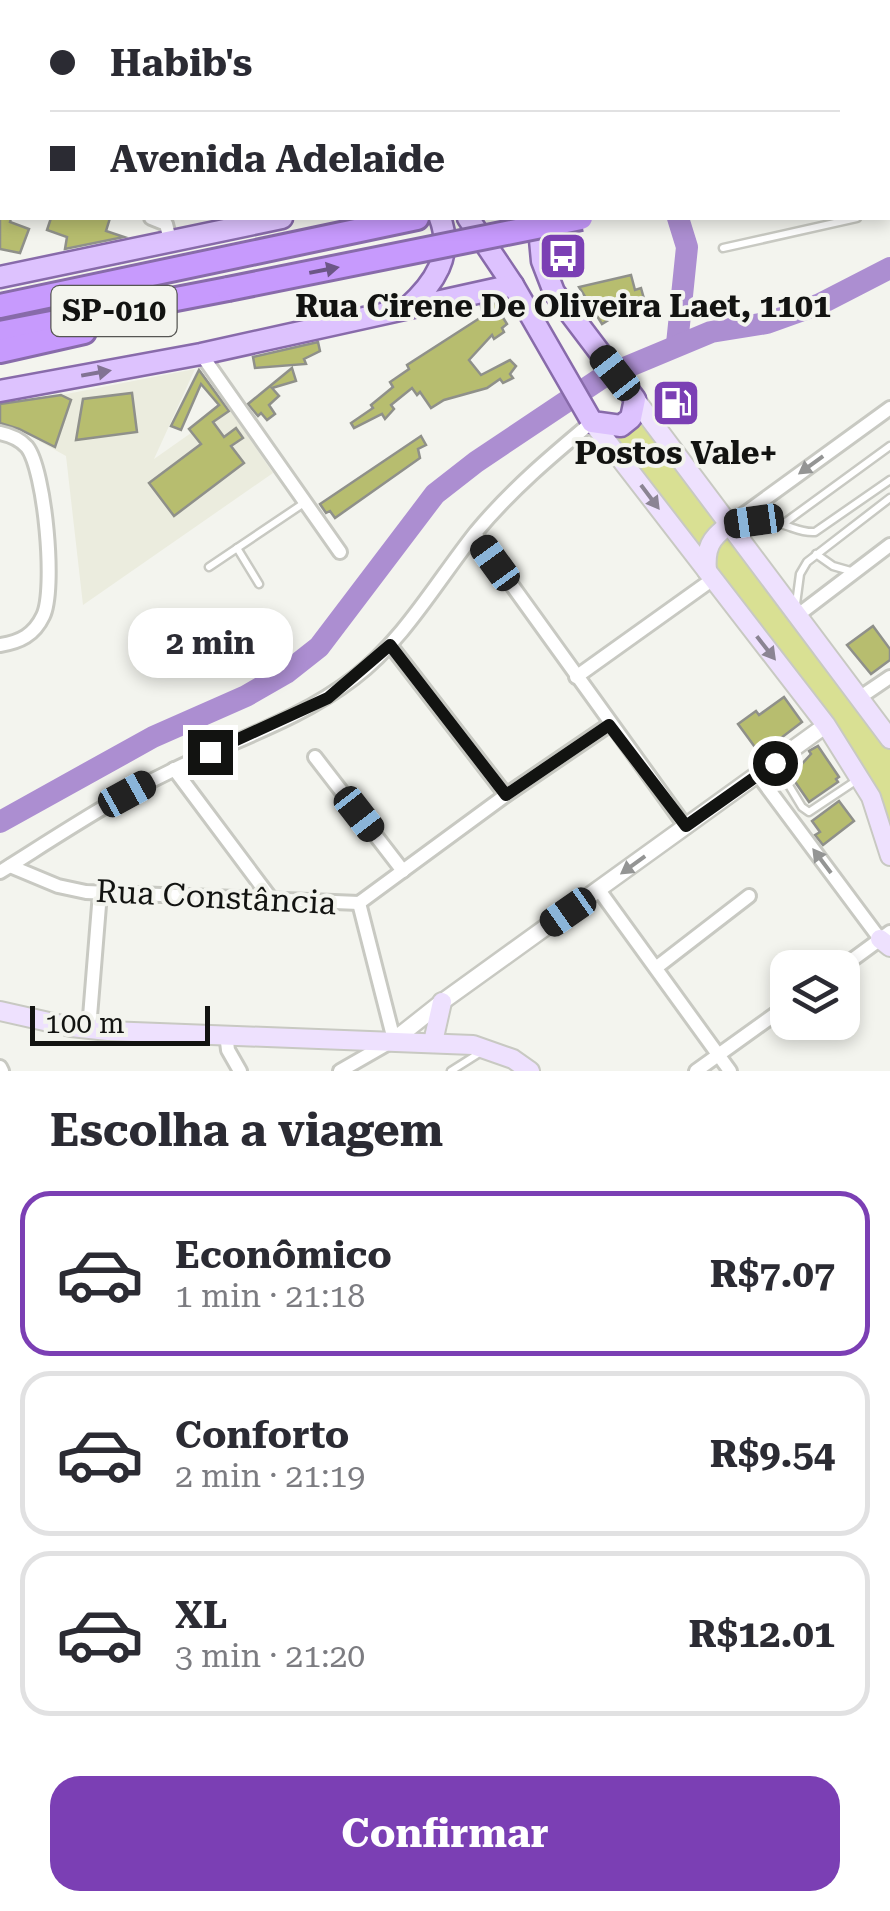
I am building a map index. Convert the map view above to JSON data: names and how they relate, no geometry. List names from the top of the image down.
{
  "streets": {
    "highway": ["SP-010"],
    "street": ["Rua Constância"]
  },
  "places": {
    "bus stop": ["Rua Cirene De Oliveira Laet, 1101"],
    "fuel station": ["Postos Vale+"]
  },
  "scale_bar": "100 m",
  "page": {
    "banner": ["Habib's", "Avenida Adelaide"],
    "bubble": "2 min",
    "scale": "100 m",
    "heading": "Escolha a viagem",
    "list": [
      {
        "name": "Econômico",
        "note": "1 min · 21:18",
        "value": "R$7.07"
      },
      {
        "name": "Conforto",
        "note": "2 min · 21:19",
        "value": "R$9.54"
      },
      {
        "name": "XL",
        "note": "3 min · 21:20",
        "value": "R$12.01"
      }
    ],
    "buttons": "Confirmar"
  }
}
